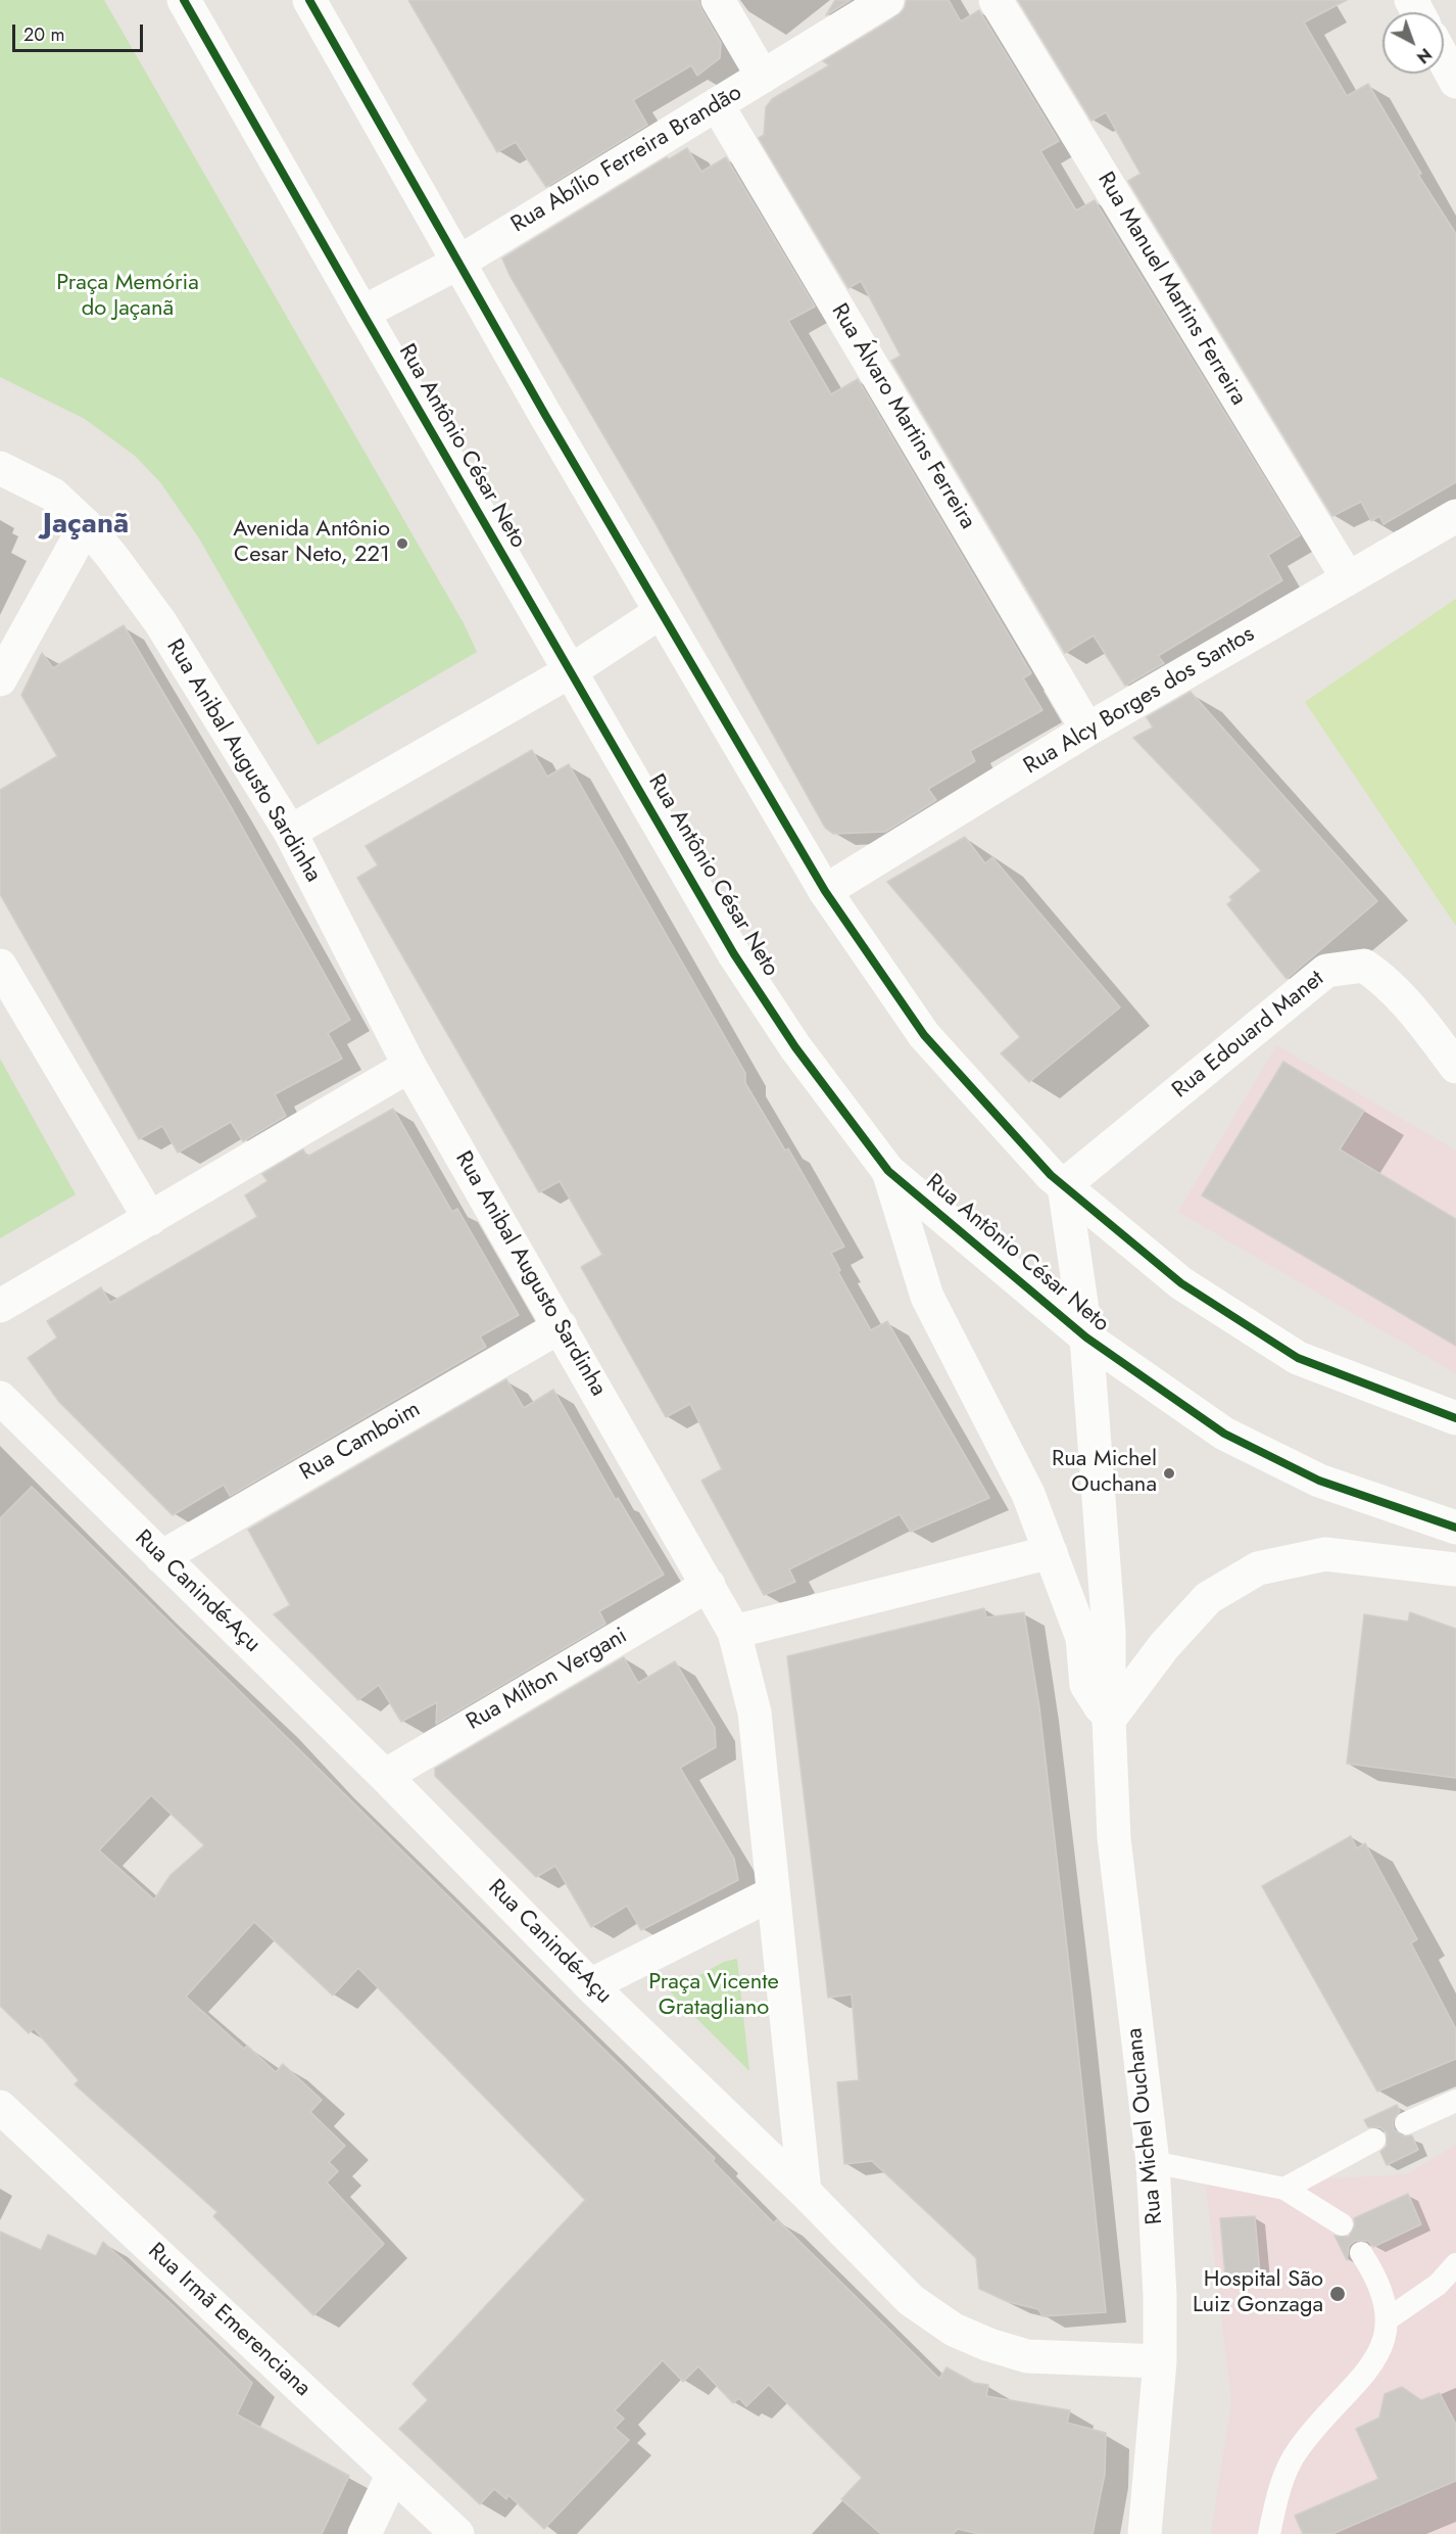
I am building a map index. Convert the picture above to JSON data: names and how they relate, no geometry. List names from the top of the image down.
{
  "streets": {
    "street": [
      "Rua Abílio Ferreira Brandão",
      "Rua Manuel Martins Ferreira",
      "Rua Álvaro Martins Ferreira",
      "Rua Antônio César Neto",
      "Rua Alcy Borges dos Santos",
      "Rua Anibal Augusto Sardinha",
      "Rua Edouard Manet",
      "Rua Camboim",
      "Rua Canindé-Açu",
      "Rua Mílton Vergani",
      "Rua Michel Ouchana",
      "Rua Irmã Emerenciana"
    ]
  },
  "crossings": [
    ["Rua Abílio Ferreira Brandão", "Rua Álvaro Martins Ferreira"],
    ["Rua Abílio Ferreira Brandão", "Rua Antônio César Neto"],
    ["Rua Manuel Martins Ferreira", "Rua Alcy Borges dos Santos"],
    ["Rua Álvaro Martins Ferreira", "Rua Alcy Borges dos Santos"],
    ["Rua Antônio César Neto", "Rua Michel Ouchana"],
    ["Rua Anibal Augusto Sardinha", "Rua Camboim"],
    ["Rua Anibal Augusto Sardinha", "Rua Canindé-Açu"],
    ["Rua Anibal Augusto Sardinha", "Rua Mílton Vergani"],
    ["Rua Edouard Manet", "Rua Michel Ouchana"],
    ["Rua Camboim", "Rua Canindé-Açu"],
    ["Rua Canindé-Açu", "Rua Mílton Vergani"],
    ["Rua Canindé-Açu", "Rua Michel Ouchana"]
  ],
  "districts": ["Jaçanã"],
  "parks": ["Praça Memória do Jaçanã", "Praça Vicente Gratagliano"],
  "places": ["Avenida Antônio Cesar Neto, 221", "Rua Michel Ouchana", "Hospital São Luiz Gonzaga"],
  "scale_bar": "20 m",
  "north": "bottom right"
}
